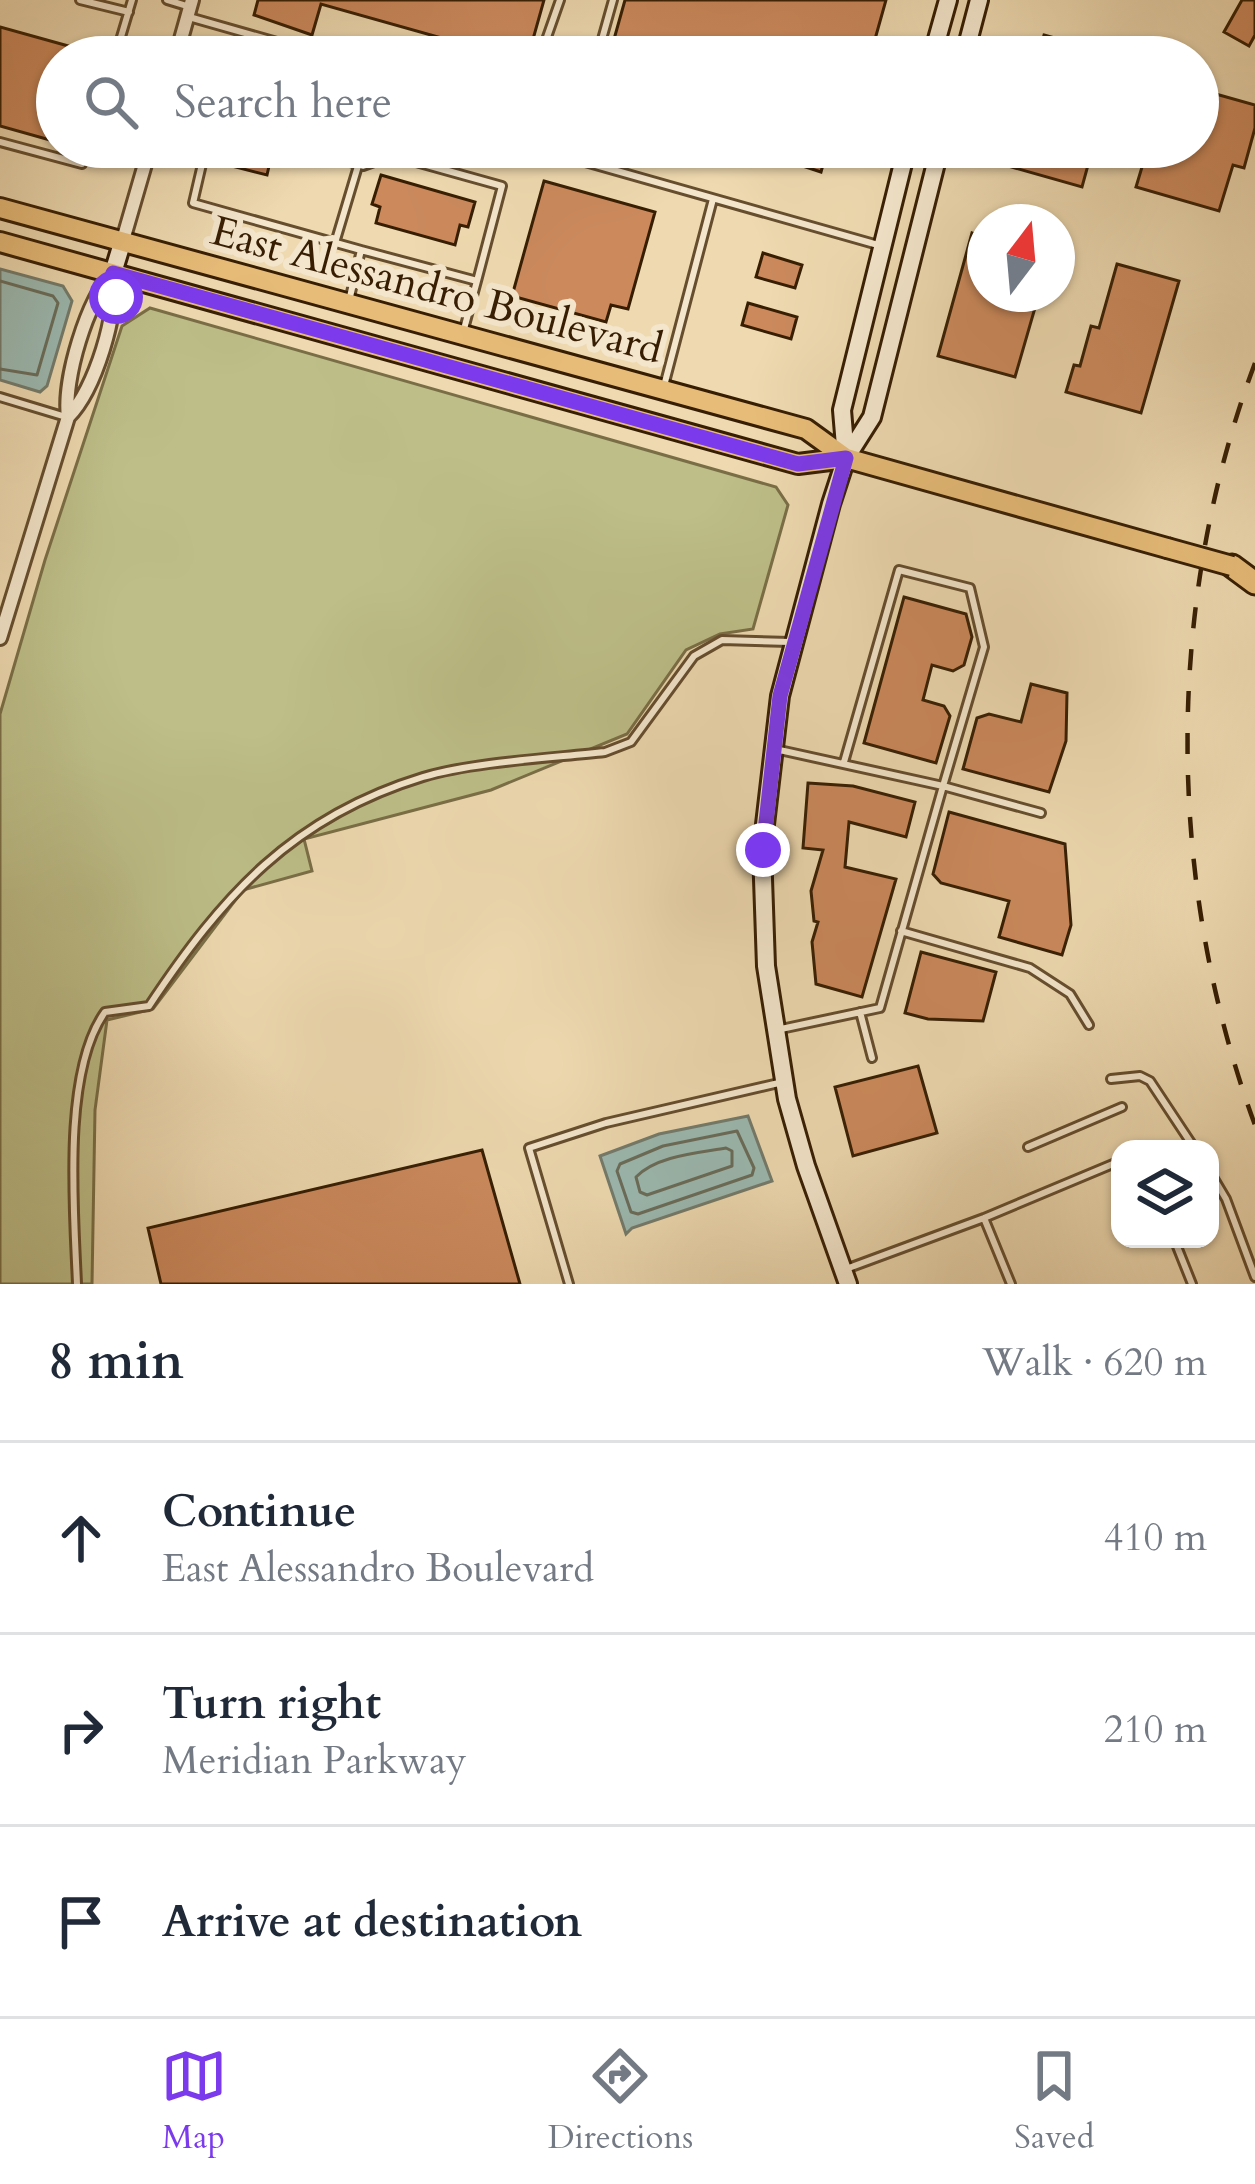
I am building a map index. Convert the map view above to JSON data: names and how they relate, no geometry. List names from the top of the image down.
{
  "streets": {
    "main road": ["East Alessandro Boulevard"]
  },
  "north": "top",
  "page": {
    "search": "Search here",
    "heading": ["8 min", "Walk · 620 m"],
    "list": [
      ["Continue", "East Alessandro Boulevard", "410 m"],
      ["Turn right", "Meridian Parkway", "210 m"],
      "Arrive at destination"
    ],
    "nav": ["Map", "Directions", "Saved"]
  }
}
